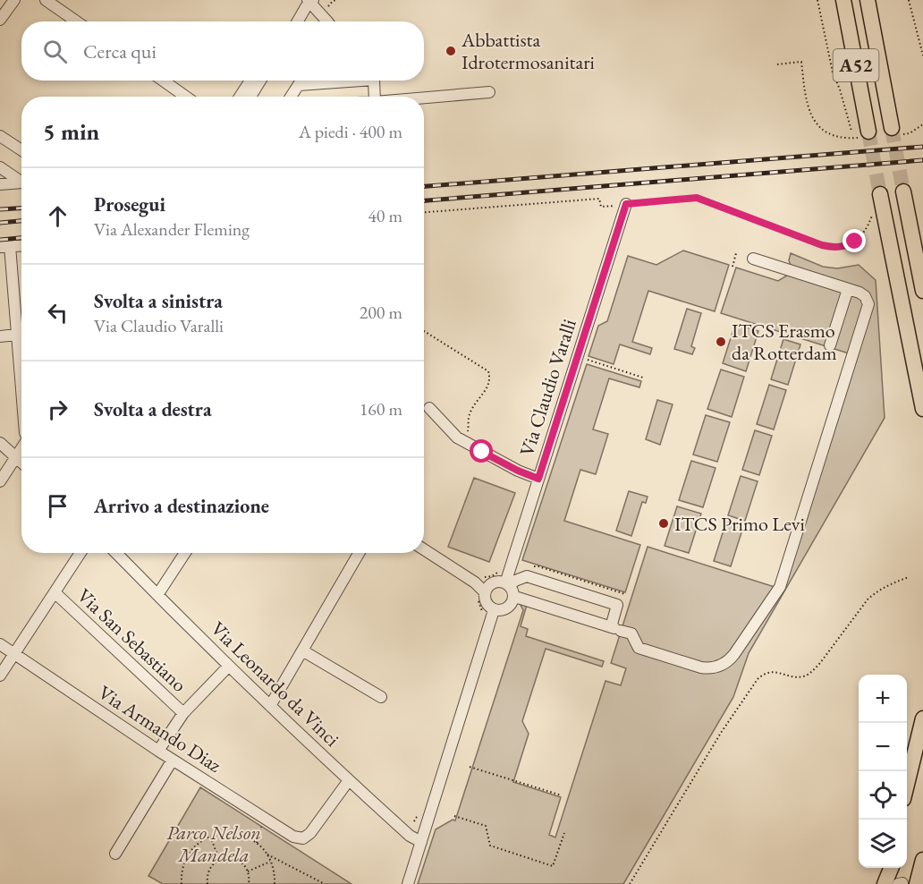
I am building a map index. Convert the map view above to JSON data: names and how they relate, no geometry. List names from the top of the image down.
{
  "streets": {
    "highway": ["A52"],
    "street": [
      "Via Claudio Varalli",
      "Via San Sebastiano",
      "Via Leonardo da Vinci",
      "Via Armando Diaz"
    ]
  },
  "crossings": [
    ["Via Leonardo da Vinci", "Via Armando Diaz"]
  ],
  "parks": ["Parco Nelson Mandela"],
  "places": ["Abbattista Idrotermosanitari", "ITCS Erasmo da Rotterdam", "ITCS Primo Levi"],
  "page": {
    "search": "Cerca qui",
    "heading": ["5 min", "A piedi · 400 m"],
    "list": [
      ["Prosegui", "Via Alexander Fleming", "40 m"],
      ["Svolta a sinistra", "Via Claudio Varalli", "200 m"],
      ["Svolta a destra", "160 m"],
      "Arrivo a destinazione"
    ],
    "map_buttons": ["+", "−"]
  }
}
